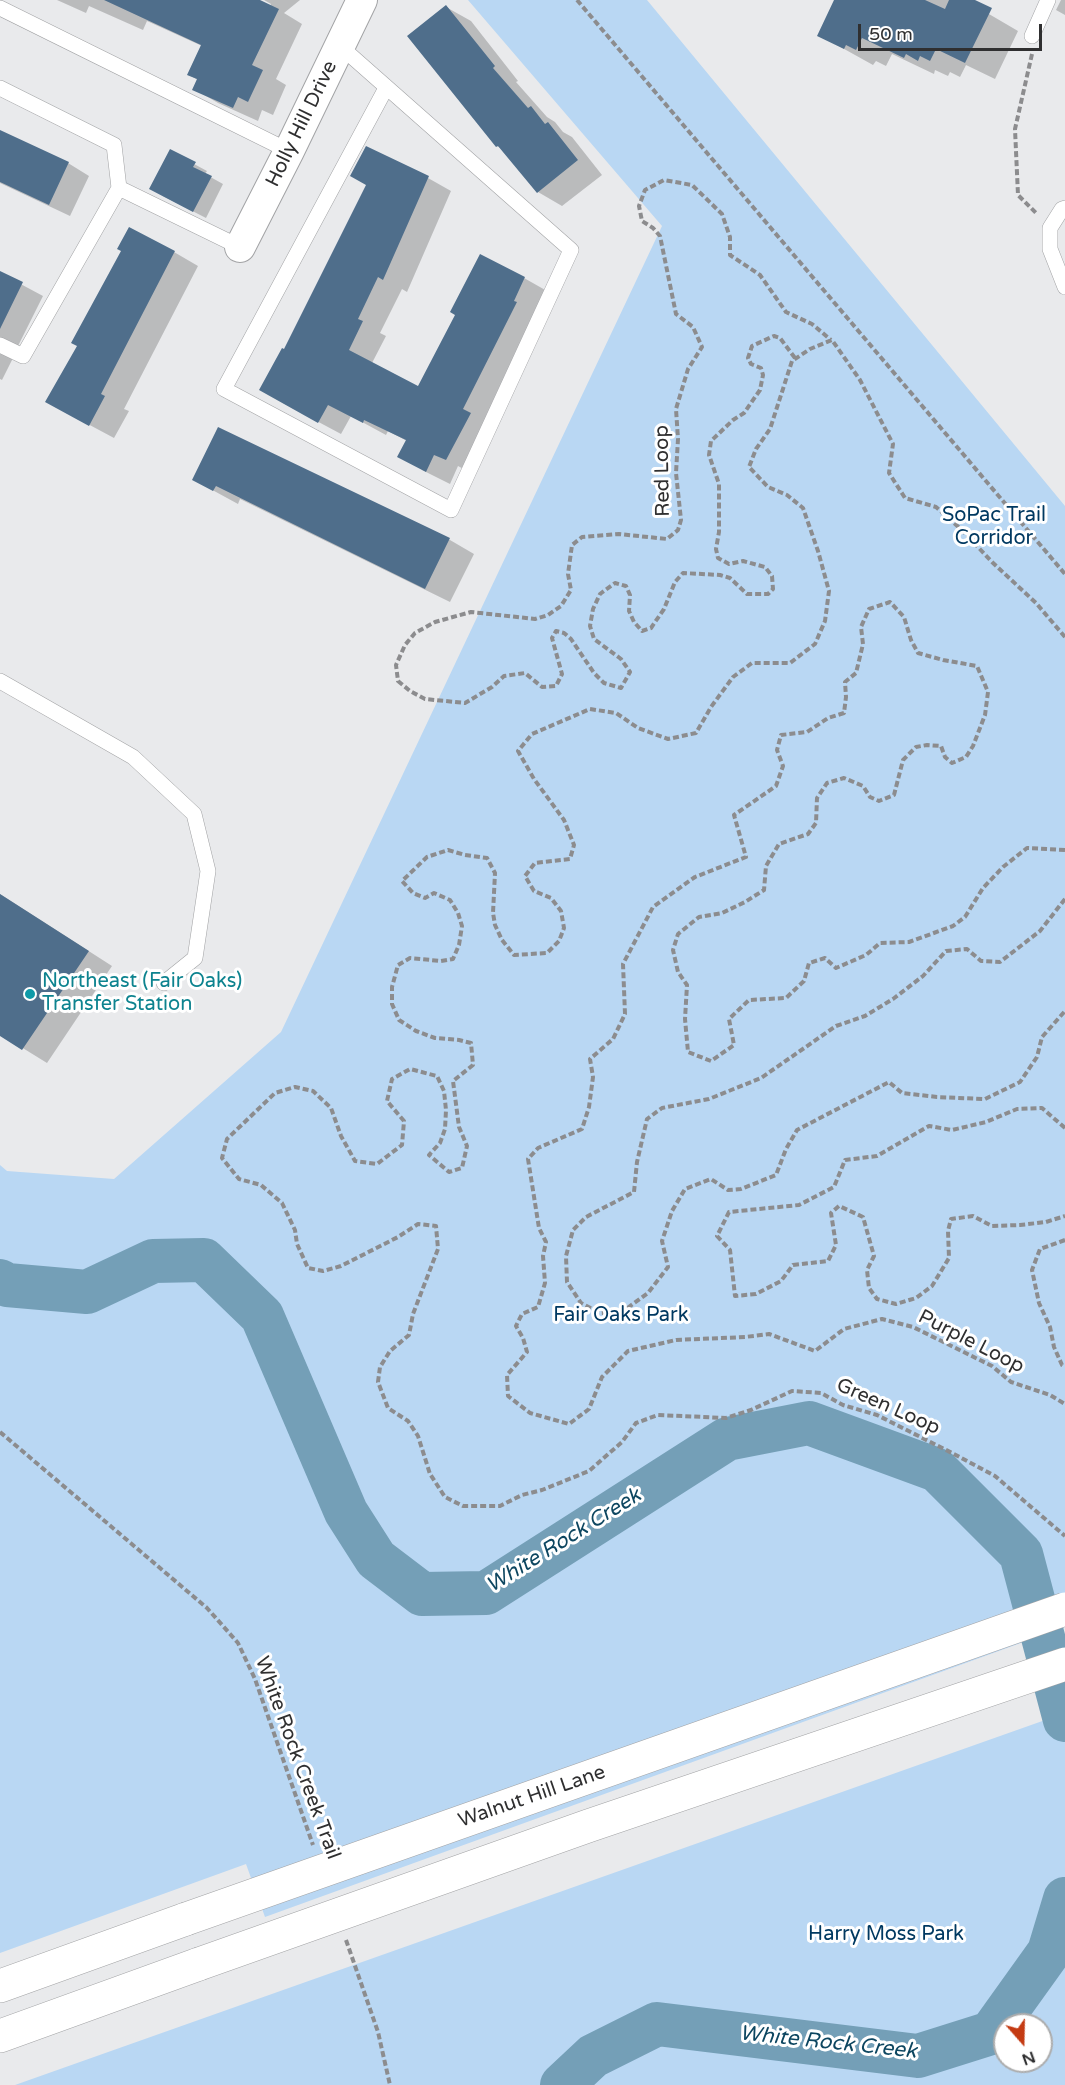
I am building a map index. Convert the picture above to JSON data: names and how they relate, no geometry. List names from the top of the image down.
{
  "streets": {
    "main road": ["Walnut Hill Lane"],
    "street": ["Holly Hill Drive"],
    "path": [
      "Red Loop",
      "Purple Loop",
      "Green Loop",
      "White Rock Creek Trail"
    ]
  },
  "crossings": [
    ["Red Loop", "Green Loop"]
  ],
  "water": ["White Rock Creek"],
  "parks": ["SoPac Trail Corridor", "Fair Oaks Park", "Harry Moss Park"],
  "places": ["Northeast (Fair Oaks) Transfer Station"],
  "scale_bar": "50 m",
  "north": "bottom"
}
